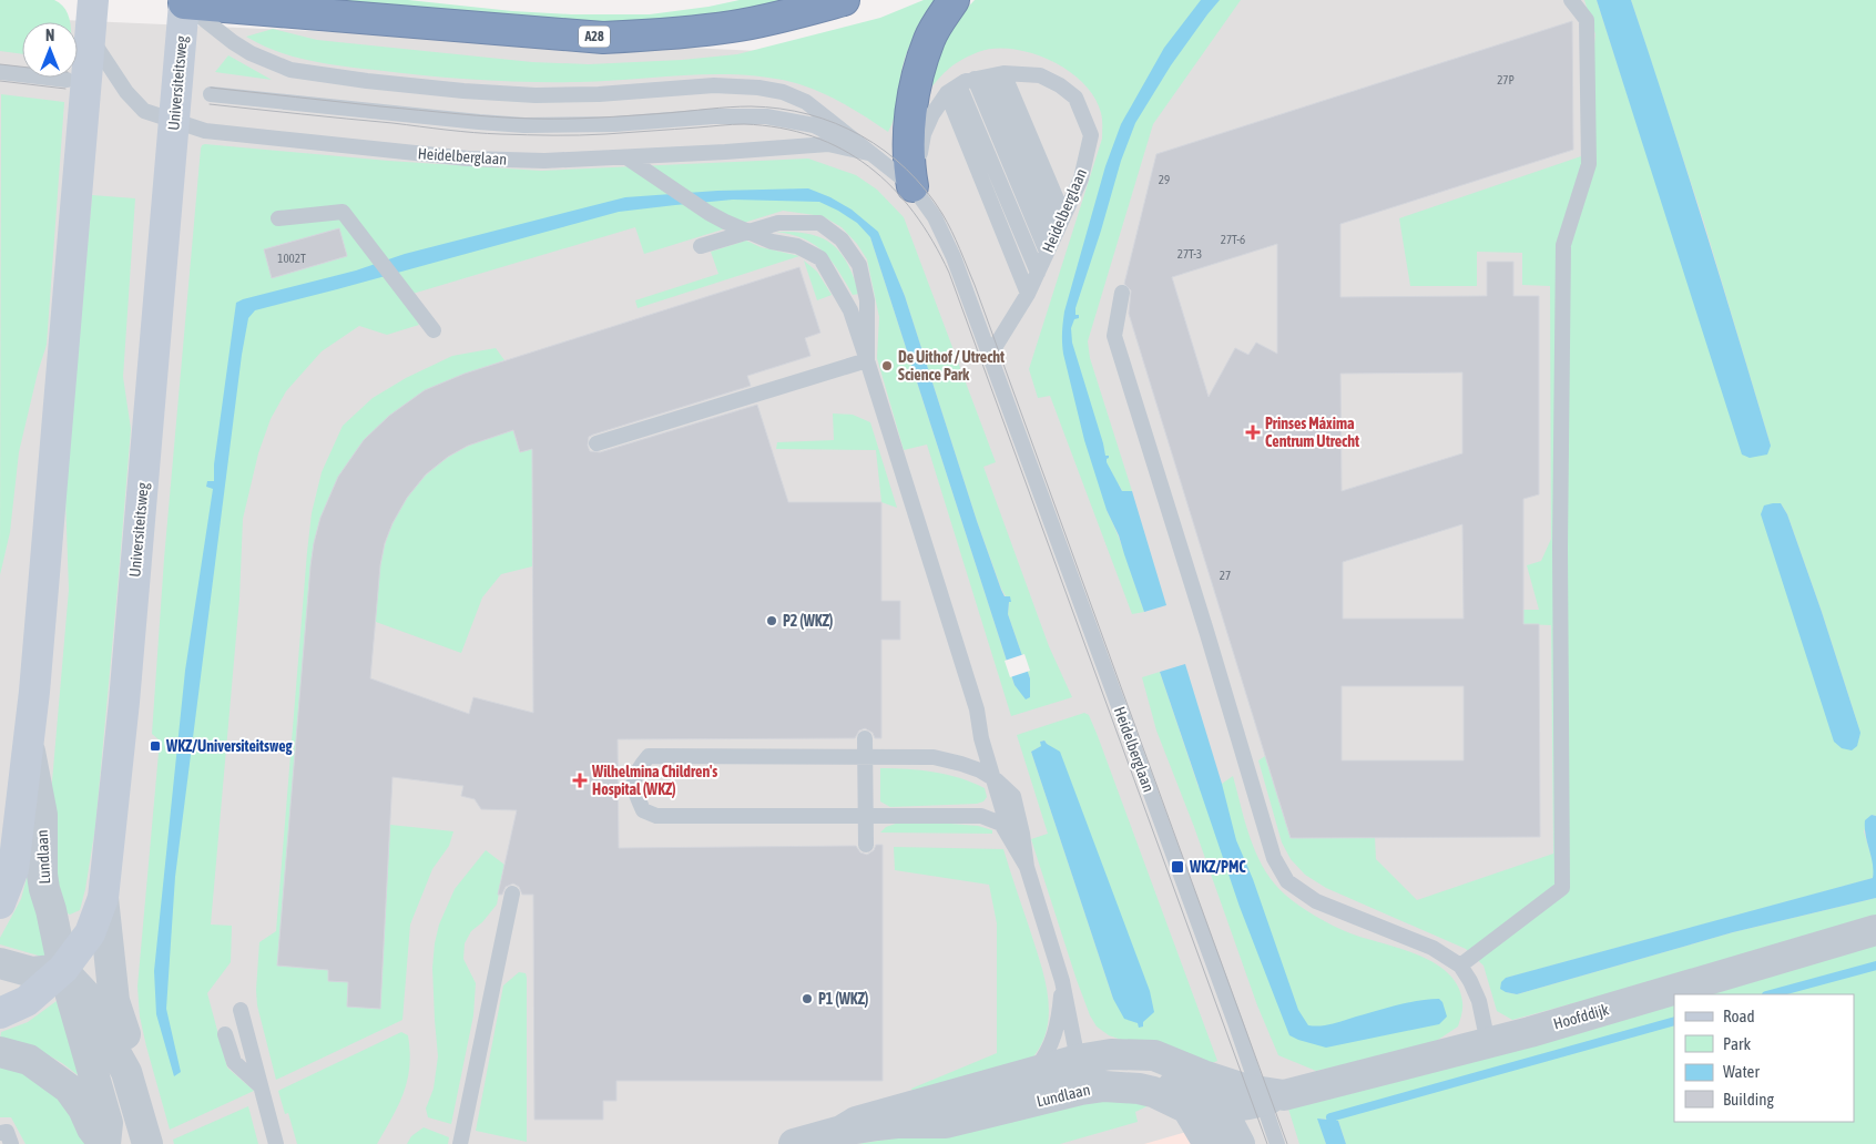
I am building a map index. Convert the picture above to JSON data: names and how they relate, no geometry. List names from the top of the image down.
{
  "streets": {
    "highway": ["A28"],
    "main road": ["Universiteitsweg"],
    "street": ["Lundlaan", "Hoofddijk"],
    "lane": ["Heidelberglaan"]
  },
  "crossings": [
    ["A28", "Universiteitsweg"],
    ["A28", "Heidelberglaan"],
    ["Universiteitsweg", "Heidelberglaan"],
    ["Universiteitsweg", "Lundlaan"],
    ["Heidelberglaan", "Hoofddijk"],
    ["Lundlaan", "Hoofddijk"]
  ],
  "places": {
    "other": ["De Uithof / Utrecht Science Park", "P2 (WKZ)", "P1 (WKZ)"],
    "health": ["Prinses Máxima Centrum Utrecht", "Wilhelmina Children's Hospital (WKZ)"],
    "transit": ["WKZ/Universiteitsweg", "WKZ/PMC"]
  },
  "house_numbers": [
    "27P",
    "29",
    "27T-6",
    "27T-3",
    "1002T",
    "27"
  ],
  "legend": [
    "Road",
    "Park",
    "Water",
    "Building"
  ],
  "north": "top"
}
